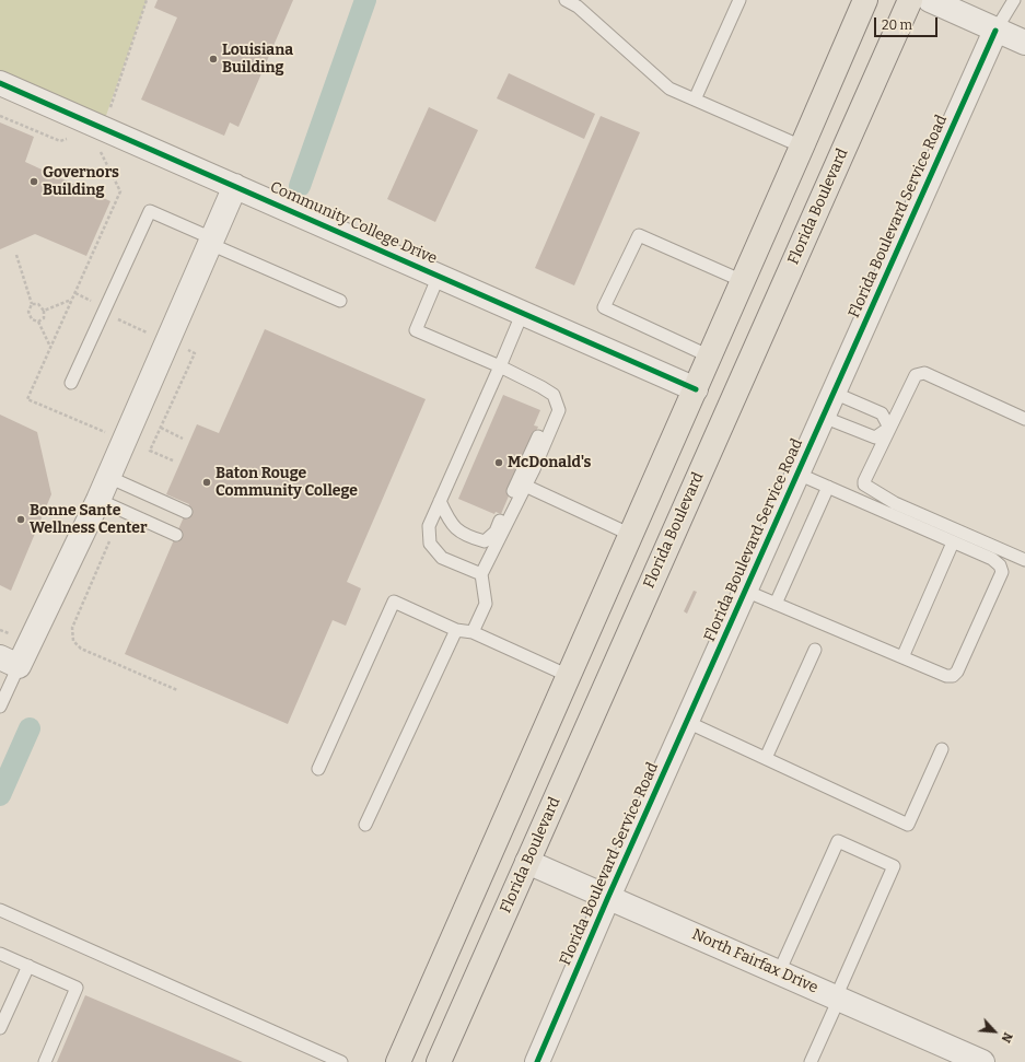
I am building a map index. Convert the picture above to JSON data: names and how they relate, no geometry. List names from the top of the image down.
{
  "streets": {
    "main road": ["Florida Boulevard"],
    "street": ["Florida Boulevard Service Road", "Community College Drive", "North Fairfax Drive"]
  },
  "crossings": [
    ["Florida Boulevard", "North Fairfax Drive"],
    ["Florida Boulevard Service Road", "North Fairfax Drive"]
  ],
  "places": [
    "Louisiana Building",
    "Governors Building",
    "McDonald's",
    "Baton Rouge Community College",
    "Bonne Sante Wellness Center"
  ],
  "scale_bar": "20 m",
  "north": "bottom right"
}
